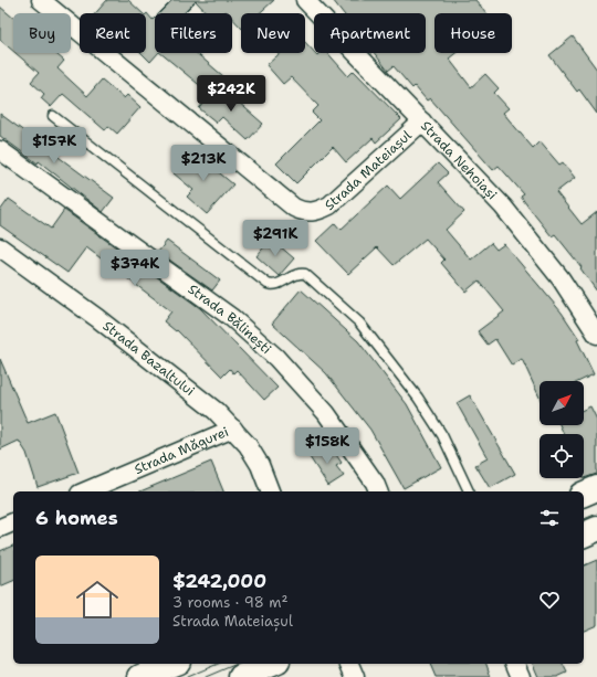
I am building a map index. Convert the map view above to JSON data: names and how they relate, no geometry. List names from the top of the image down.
{
  "streets": {
    "street": [
      "Strada Nehoiași",
      "Strada Mateiașul",
      "Strada Bălinești",
      "Strada Bazaltului",
      "Strada Măgurei"
    ]
  },
  "crossings": [
    ["Strada Nehoiași", "Strada Mateiașul"],
    ["Strada Bazaltului", "Strada Măgurei"]
  ],
  "north": "top right",
  "page": {
    "chip": [
      "Buy",
      "Rent",
      "Filters",
      "New",
      "Apartment",
      "House"
    ],
    "price": [
      "$242K",
      "$157K",
      "$213K",
      "$291K",
      "$374K",
      "$158K"
    ],
    "heading": "6 homes",
    "list": [
      {
        "name": "$242,000",
        "note": "3 rooms · 98 m² · Strada Mateiașul"
      }
    ]
  }
}
